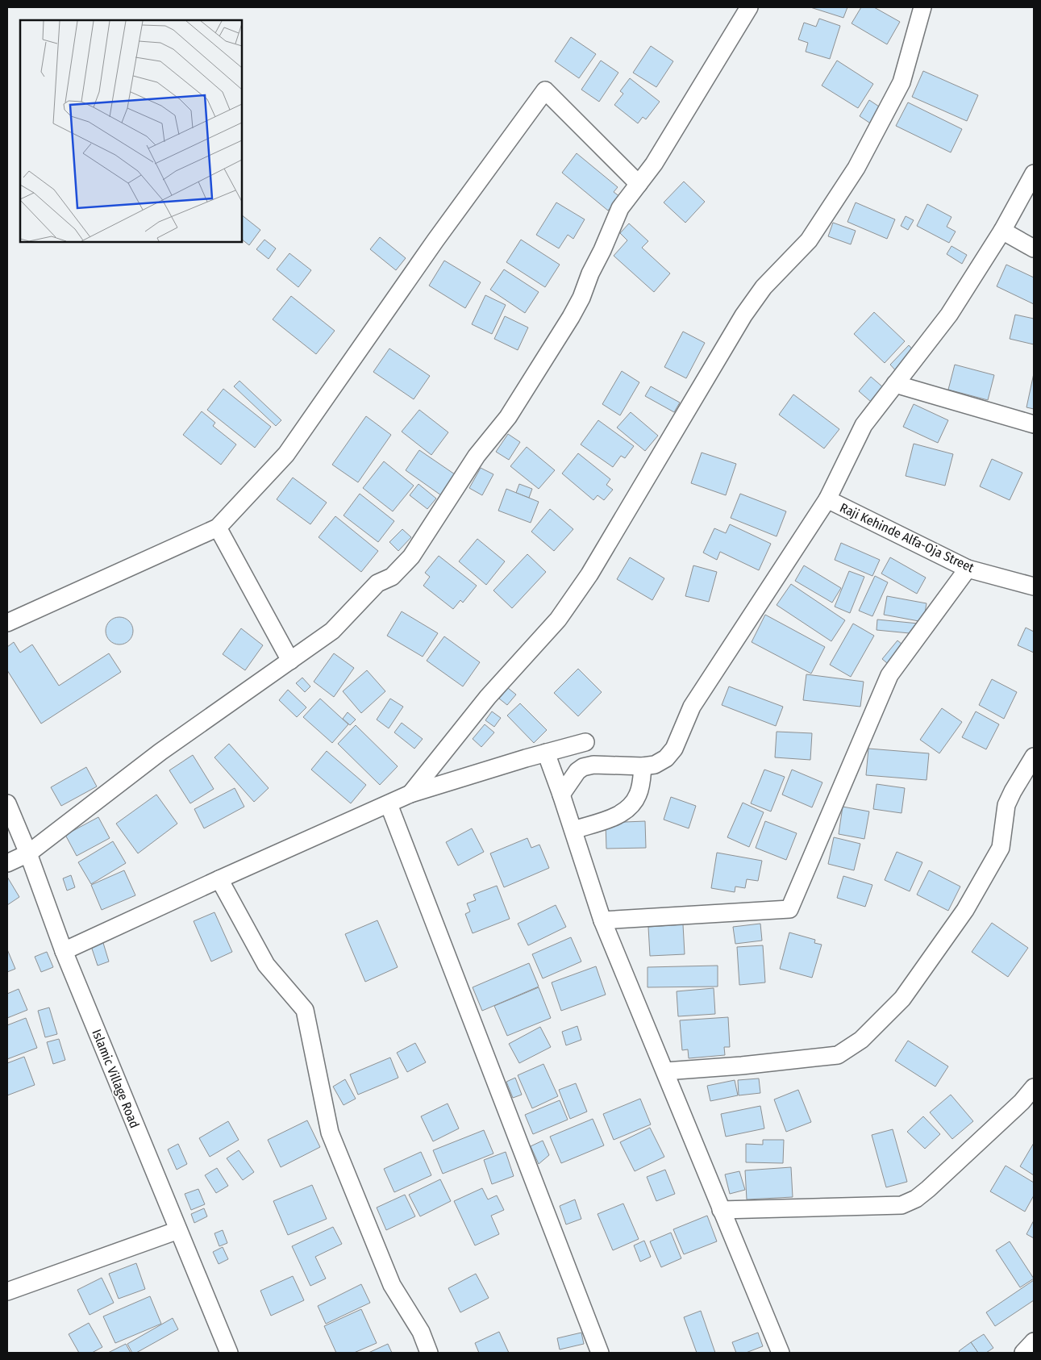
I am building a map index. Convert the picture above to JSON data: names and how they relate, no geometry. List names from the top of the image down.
{
  "streets": {
    "street": ["Raji Kehinde Alfa-Oja Street", "Islamic Village Road"]
  }
}
